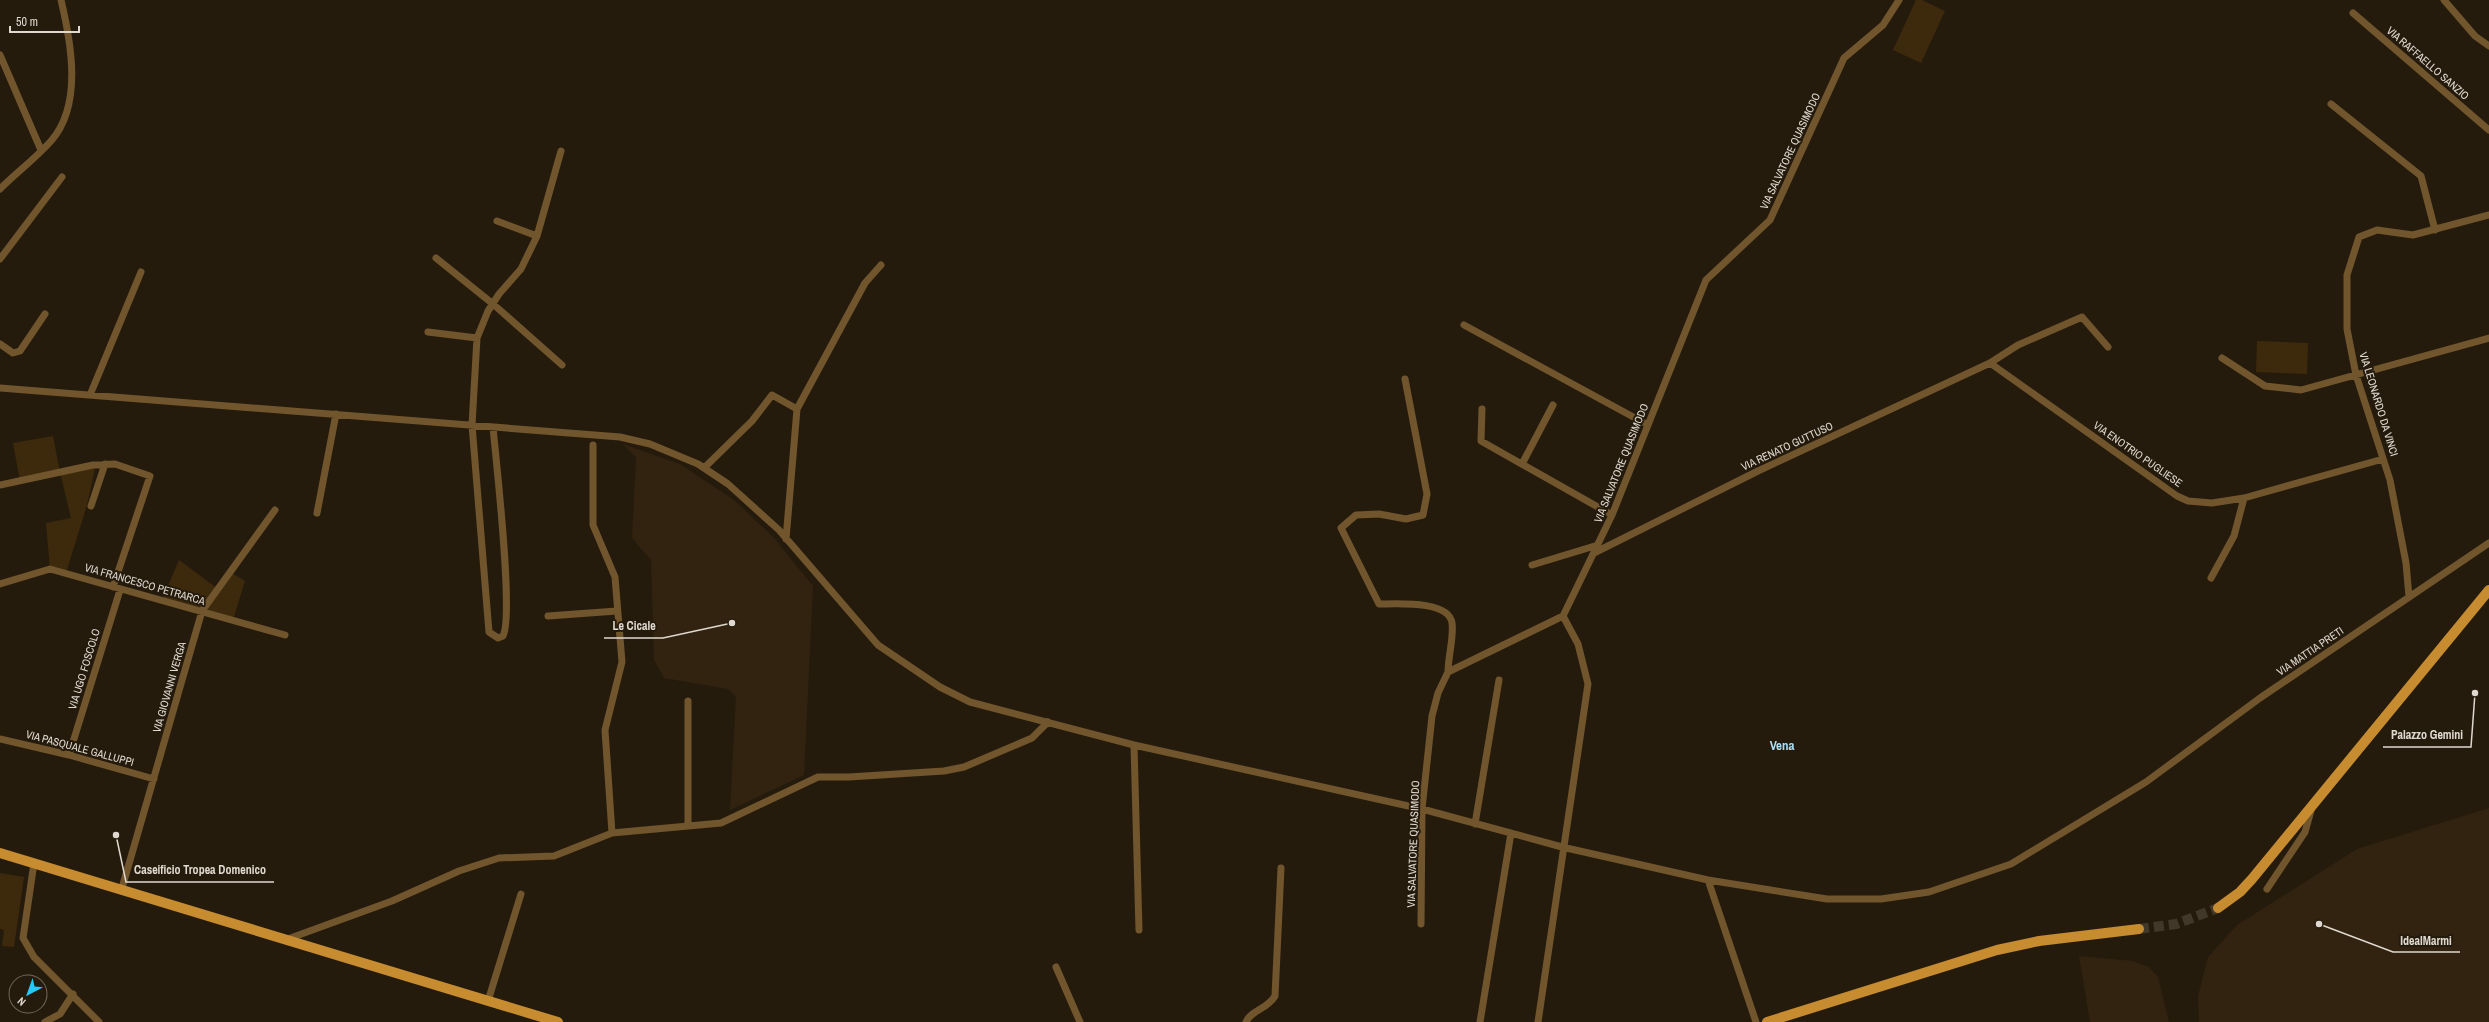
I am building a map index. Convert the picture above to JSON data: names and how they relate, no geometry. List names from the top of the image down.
{
  "streets": {
    "street": [
      "VIA RAFFAELLO SANZIO",
      "VIA SALVATORE QUASIMODO",
      "VIA LEONARDO DA VINCI",
      "VIA RENATO GUTTUSO",
      "VIA ENOTRIO PUGLIESE",
      "VIA FRANCESCO PETRARCA",
      "VIA MATTIA PRETI",
      "VIA UGO FOSCOLO",
      "VIA GIOVANNI VERGA",
      "VIA PASQUALE GALLUPPI"
    ]
  },
  "crossings": [
    ["VIA SALVATORE QUASIMODO", "VIA RENATO GUTTUSO"],
    ["VIA SALVATORE QUASIMODO", "VIA MATTIA PRETI"],
    ["VIA LEONARDO DA VINCI", "VIA ENOTRIO PUGLIESE"],
    ["VIA LEONARDO DA VINCI", "VIA MATTIA PRETI"],
    ["VIA RENATO GUTTUSO", "VIA ENOTRIO PUGLIESE"],
    ["VIA FRANCESCO PETRARCA", "VIA UGO FOSCOLO"],
    ["VIA FRANCESCO PETRARCA", "VIA GIOVANNI VERGA"],
    ["VIA UGO FOSCOLO", "VIA PASQUALE GALLUPPI"],
    ["VIA GIOVANNI VERGA", "VIA PASQUALE GALLUPPI"]
  ],
  "districts": ["Vena"],
  "places": [
    "Le Cicale",
    "Palazzo Gemini",
    "Caseificio Tropea Domenico",
    "IdealMarmi"
  ],
  "scale_bar": "50 m",
  "north": "bottom left"
}
